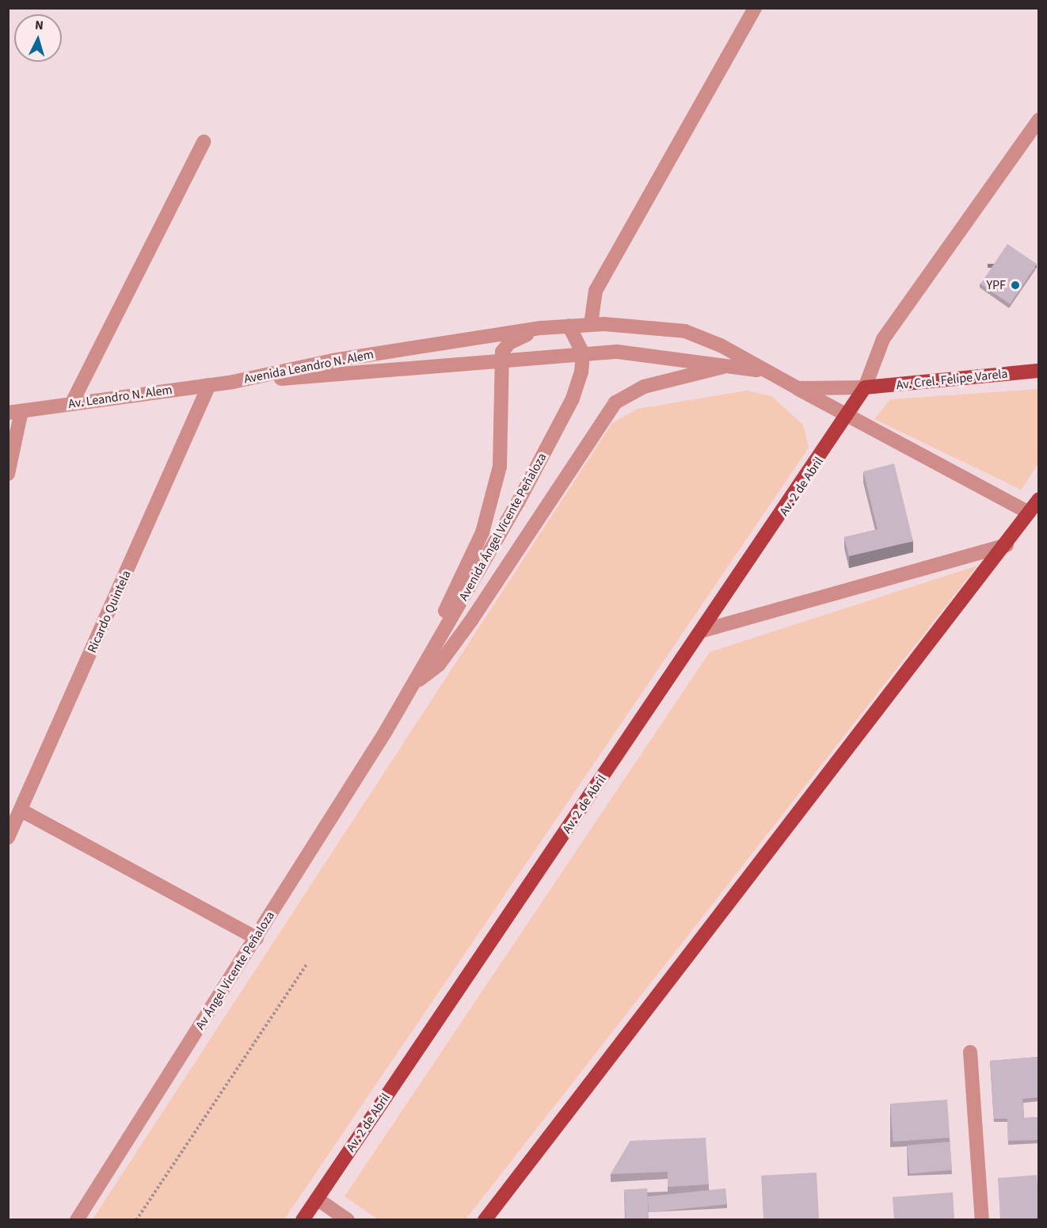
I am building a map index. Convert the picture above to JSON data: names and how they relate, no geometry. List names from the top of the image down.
{
  "streets": {
    "main road": ["Av. Crel. Felipe Varela", "Av. 2 de Abril"],
    "street": [
      "Avenida Leandro N. Alem",
      "Av. Leandro N. Alem",
      "Avenida Ángel Vicente Peñaloza",
      "Ricardo Quintela",
      "Av Ángel Vicente Peñaloza"
    ]
  },
  "crossings": [
    ["Avenida Leandro N. Alem", "Av. Crel. Felipe Varela"],
    ["Avenida Leandro N. Alem", "Av. Leandro N. Alem"],
    ["Avenida Leandro N. Alem", "Av. 2 de Abril"],
    ["Avenida Leandro N. Alem", "Avenida Ángel Vicente Peñaloza"],
    ["Av. Crel. Felipe Varela", "Av. 2 de Abril"],
    ["Av. Leandro N. Alem", "Ricardo Quintela"],
    ["Avenida Ángel Vicente Peñaloza", "Av Ángel Vicente Peñaloza"]
  ],
  "places": ["YPF"],
  "north": "top"
}
